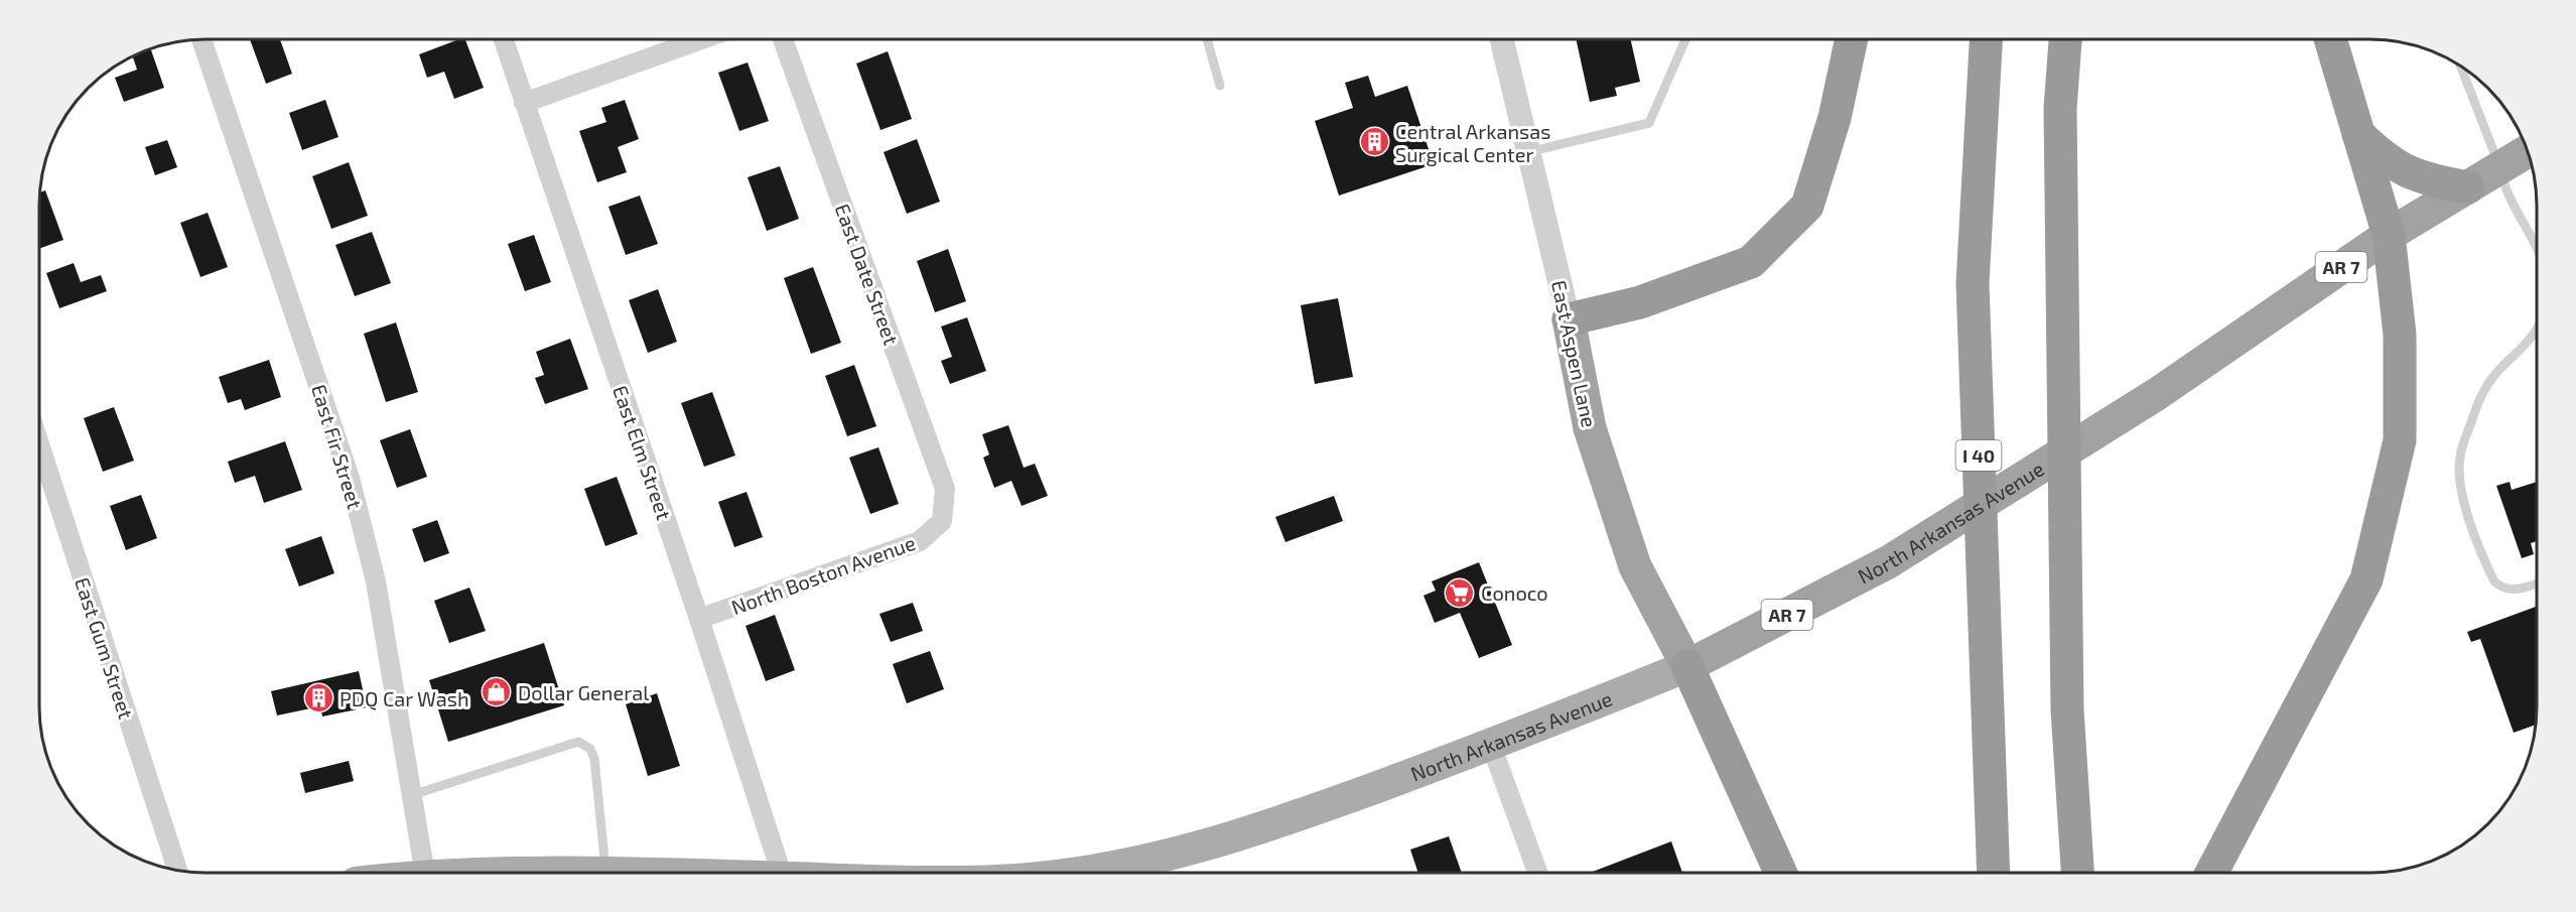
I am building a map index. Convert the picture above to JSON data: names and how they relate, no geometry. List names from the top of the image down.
{
  "streets": {
    "highway": [
      "AR 7",
      "East Aspen Lane",
      "I 40",
      "North Arkansas Avenue"
    ],
    "street": [
      "East Date Street",
      "East Fir Street",
      "East Elm Street",
      "North Boston Avenue",
      "East Gum Street"
    ]
  },
  "crossings": [
    ["East Date Street", "North Boston Avenue"],
    ["East Aspen Lane", "North Arkansas Avenue"],
    ["East Elm Street", "North Boston Avenue"]
  ],
  "places": {
    "building": ["Central Arkansas Surgical Center", "PDQ Car Wash"],
    "supermarket": ["Conoco"],
    "shop": ["Dollar General"]
  }
}
